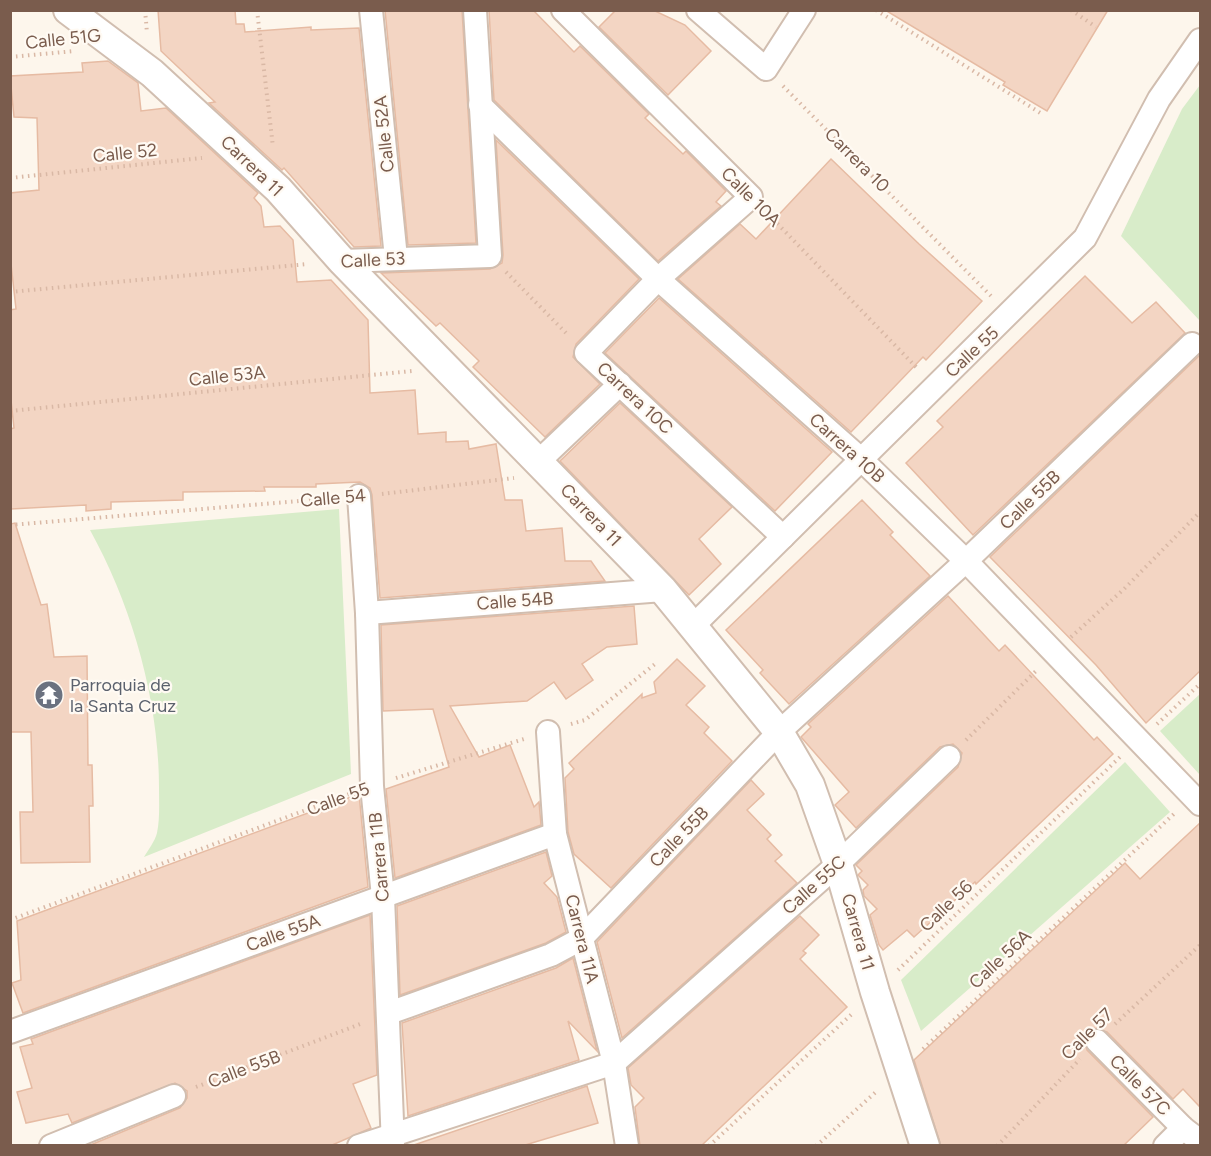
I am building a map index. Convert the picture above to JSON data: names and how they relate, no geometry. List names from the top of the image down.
{
  "streets": {
    "street": [
      "Calle 52A",
      "Carrera 11",
      "Calle 10A",
      "Calle 53",
      "Calle 55",
      "Carrera 10C",
      "Carrera 10B",
      "Calle 55B",
      "Calle 54B",
      "Carrera 11B",
      "Calle 55C",
      "Calle 55A",
      "Carrera 11A",
      "Calle 57C"
    ],
    "path": [
      "Calle 51G",
      "Calle 52",
      "Carrera 10",
      "Calle 53A",
      "Calle 54",
      "Calle 56",
      "Calle 56A",
      "Calle 57"
    ]
  },
  "crossings": [
    ["Calle 51G", "Carrera 11"],
    ["Calle 52A", "Calle 53"],
    ["Calle 52", "Carrera 11"],
    ["Carrera 10", "Calle 55"],
    ["Carrera 11", "Calle 53"],
    ["Carrera 11", "Calle 55"],
    ["Carrera 11", "Calle 53A"],
    ["Carrera 11", "Calle 54"],
    ["Carrera 11", "Calle 55B"],
    ["Carrera 11", "Calle 54B"],
    ["Carrera 11", "Calle 55C"],
    ["Carrera 11", "Calle 56"],
    ["Carrera 11", "Calle 56A"],
    ["Calle 10A", "Calle 55"],
    ["Calle 53", "Carrera 10C"],
    ["Calle 55", "Carrera 10C"],
    ["Calle 55", "Carrera 10B"],
    ["Calle 55", "Carrera 11B"],
    ["Calle 55", "Carrera 11A"],
    ["Carrera 10B", "Calle 55B"],
    ["Carrera 10B", "Calle 56"],
    ["Carrera 10B", "Calle 56A"],
    ["Calle 54", "Carrera 11B"],
    ["Calle 55B", "Carrera 11B"],
    ["Calle 55B", "Carrera 11A"],
    ["Calle 54B", "Carrera 11B"],
    ["Carrera 11B", "Calle 55C"],
    ["Carrera 11B", "Calle 55A"],
    ["Calle 55C", "Carrera 11A"],
    ["Calle 55A", "Carrera 11A"],
    ["Calle 57", "Calle 57C"]
  ],
  "places": {
    "temple": ["Parroquia de la Santa Cruz"]
  }
}
